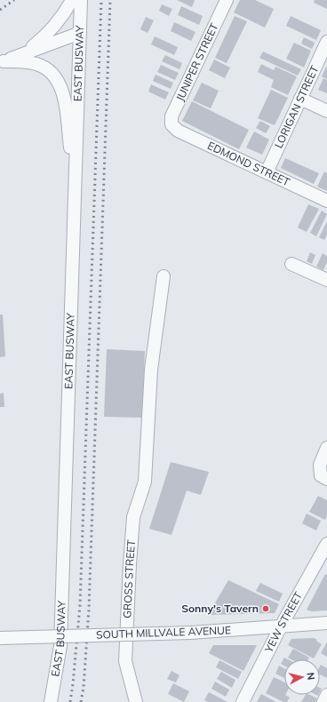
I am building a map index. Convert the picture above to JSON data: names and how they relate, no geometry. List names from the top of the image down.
{
  "streets": {
    "street": [
      "JUNIPER STREET",
      "EAST BUSWAY",
      "LORIGAN STREET",
      "EDMOND STREET",
      "GROSS STREET",
      "YEW STREET",
      "SOUTH MILLVALE AVENUE"
    ]
  },
  "crossings": [
    ["JUNIPER STREET", "EDMOND STREET"],
    ["LORIGAN STREET", "EDMOND STREET"],
    ["YEW STREET", "SOUTH MILLVALE AVENUE"]
  ],
  "places": ["Sonny's Tavern"],
  "north": "right"
}
